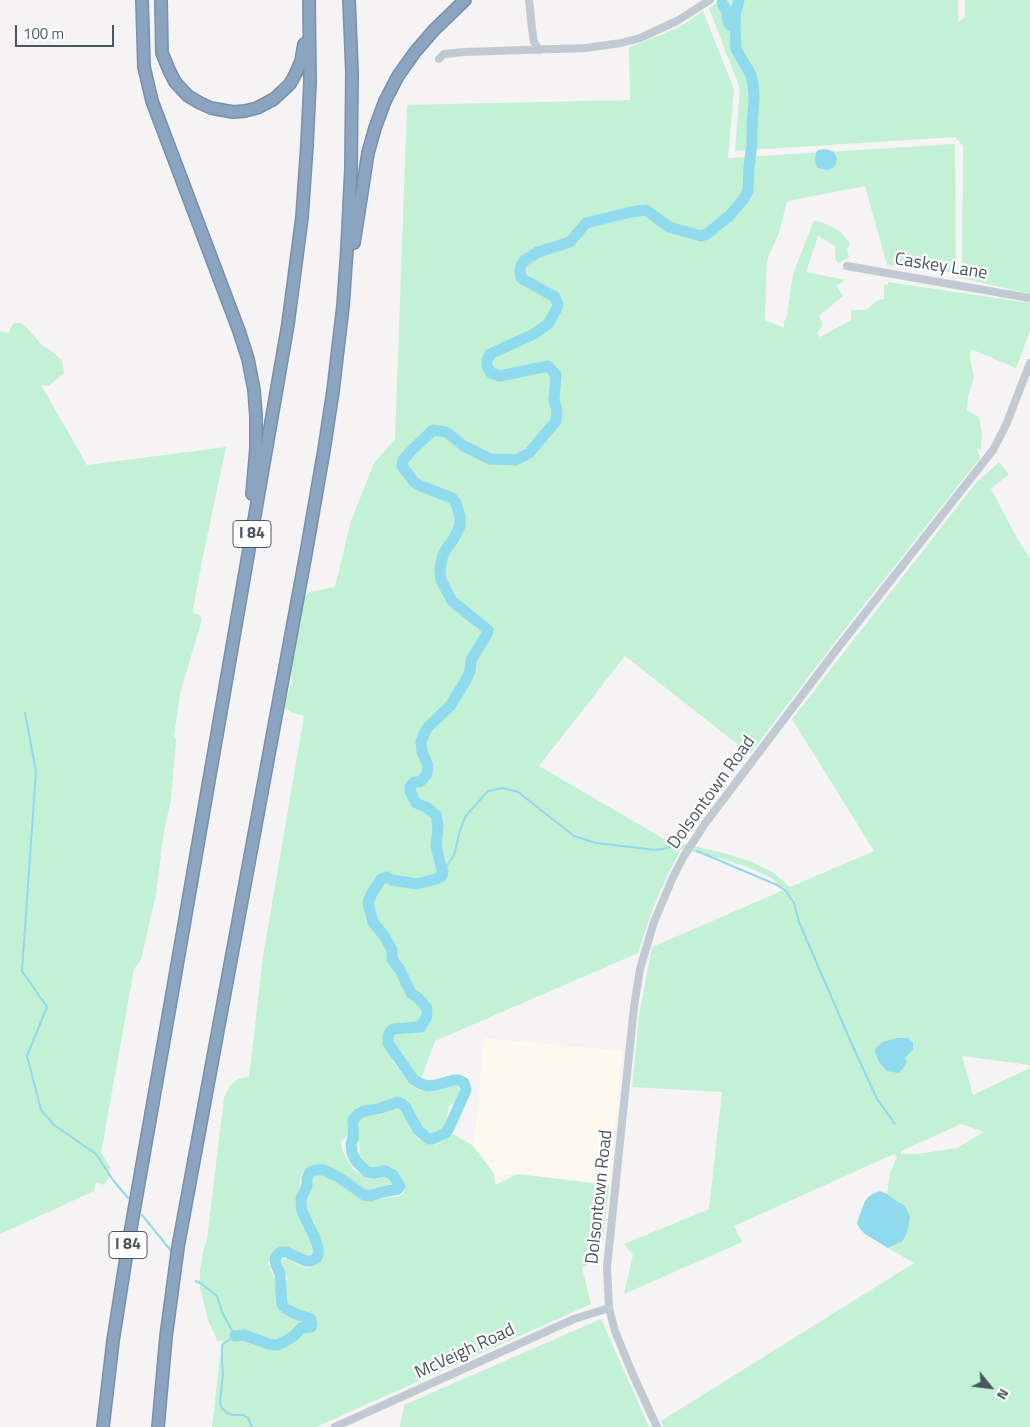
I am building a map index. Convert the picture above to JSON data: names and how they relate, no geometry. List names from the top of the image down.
{
  "streets": {
    "highway": ["I 84"],
    "street": ["Caskey Lane", "Dolsontown Road", "McVeigh Road"]
  },
  "crossings": [
    ["Dolsontown Road", "McVeigh Road"]
  ],
  "scale_bar": "100 m",
  "north": "bottom right"
}
